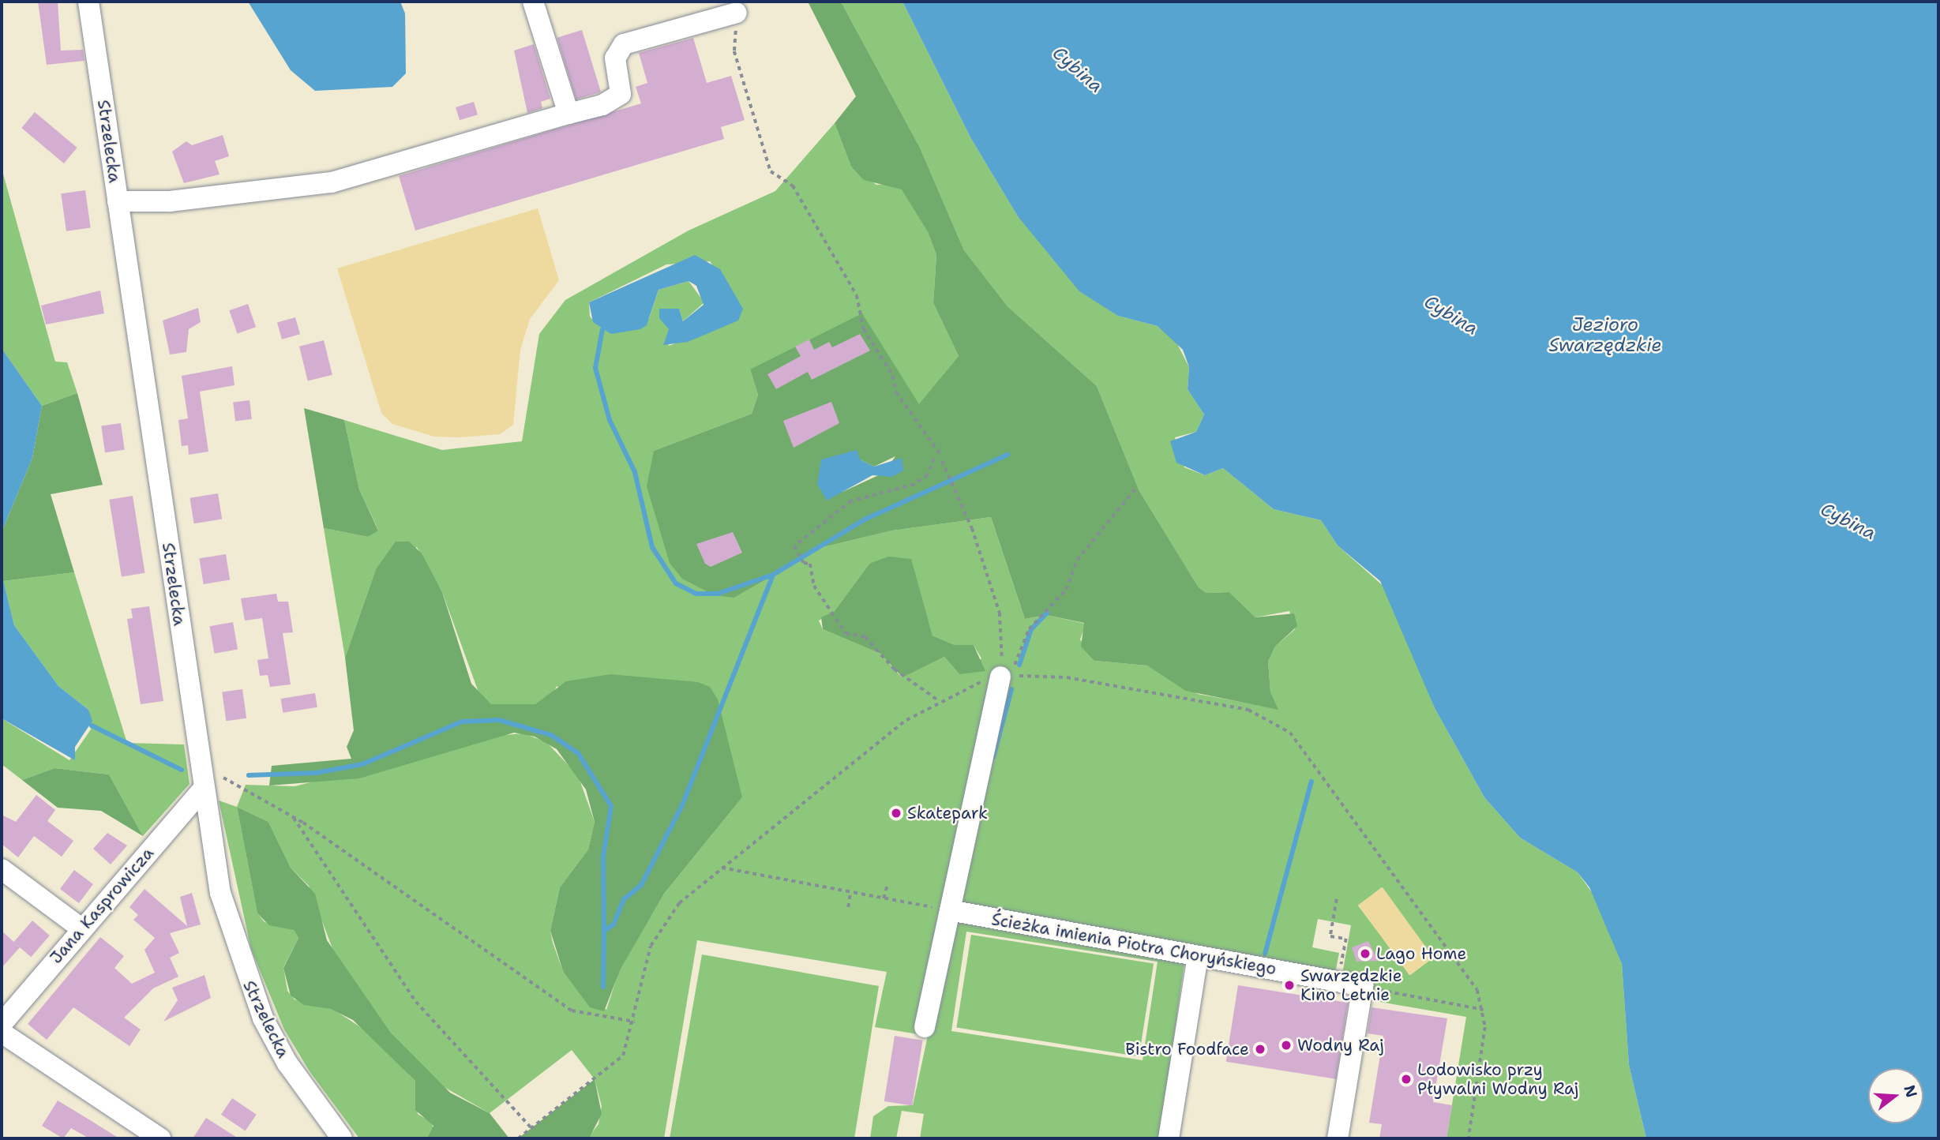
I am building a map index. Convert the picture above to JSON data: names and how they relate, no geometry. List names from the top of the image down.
{
  "streets": {
    "street": ["Strzelecka", "Jana Kasprowicza", "Ścieżka imienia Piotra Choryńskiego"]
  },
  "crossings": [
    ["Strzelecka", "Jana Kasprowicza"]
  ],
  "water": ["Cybina", "Jezioro Swarzędzkie"],
  "places": [
    "Skatepark",
    "Lago Home",
    "Swarzędzkie Kino Letnie",
    "Wodny Raj",
    "Bistro Foodface",
    "Lodowisko przy Pływalni Wodny Raj"
  ],
  "north": "right"
}
